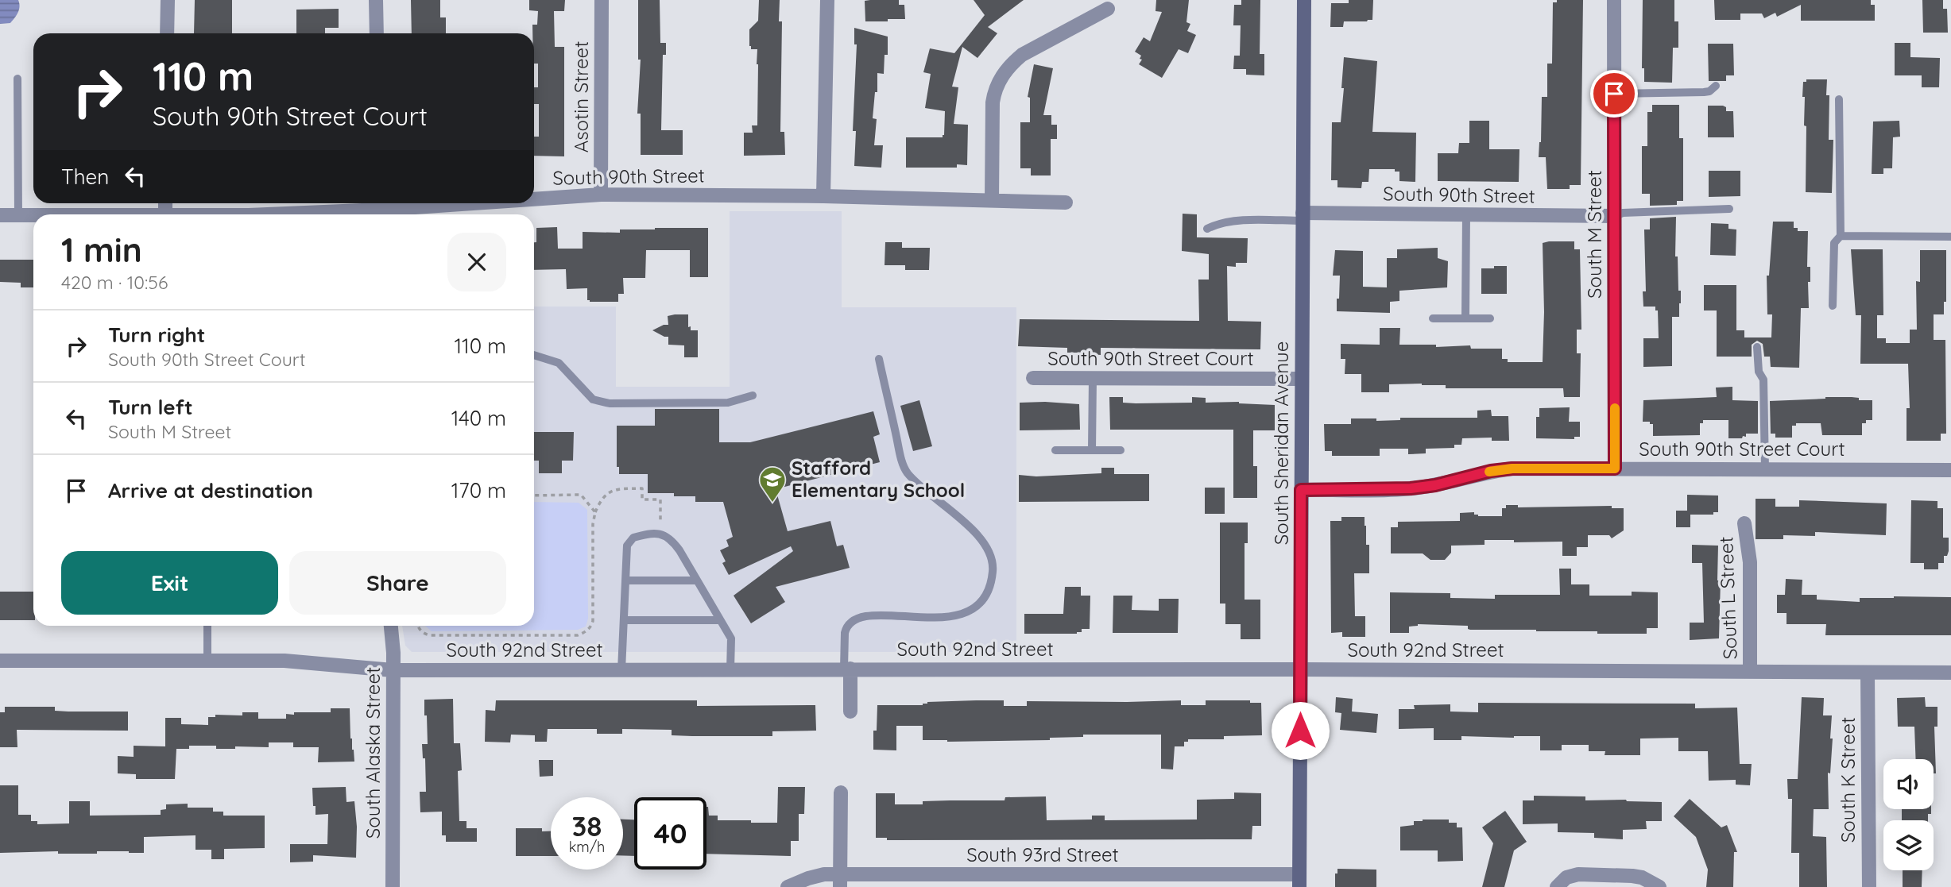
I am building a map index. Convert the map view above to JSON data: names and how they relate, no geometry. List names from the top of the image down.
{
  "streets": {
    "street": [
      "Asotin Street",
      "South 90th Street",
      "South M Street",
      "South 90th Street Court",
      "South Sheridan Avenue",
      "South L Street",
      "South 92nd Street",
      "South Alaska Street",
      "South K Street",
      "South 93rd Street"
    ]
  },
  "crossings": [
    ["Asotin Street", "South 90th Street"],
    ["South 90th Street", "South M Street"],
    ["South 90th Street", "South Sheridan Avenue"],
    ["South M Street", "South 90th Street Court"],
    ["South 90th Street Court", "South Sheridan Avenue"],
    ["South Sheridan Avenue", "South 92nd Street"],
    ["South Sheridan Avenue", "South 93rd Street"],
    ["South L Street", "South 92nd Street"],
    ["South 92nd Street", "South Alaska Street"],
    ["South 92nd Street", "South K Street"]
  ],
  "places": {
    "school or university": ["Stafford Elementary School"]
  },
  "page": {
    "turn": ["110 m", "South 90th Street Court"],
    "then": "Then",
    "heading": ["1 min", "420 m · 10:56"],
    "list": [
      {
        "name": "Turn right",
        "note": "South 90th Street Court",
        "value": "110 m"
      },
      {
        "name": "Turn left",
        "note": "South M Street",
        "value": "140 m"
      },
      {
        "name": "Arrive at destination",
        "value": "170 m"
      }
    ],
    "buttons": ["Exit", "Share"],
    "speed": "38 km/h",
    "limit": "40"
  }
}
